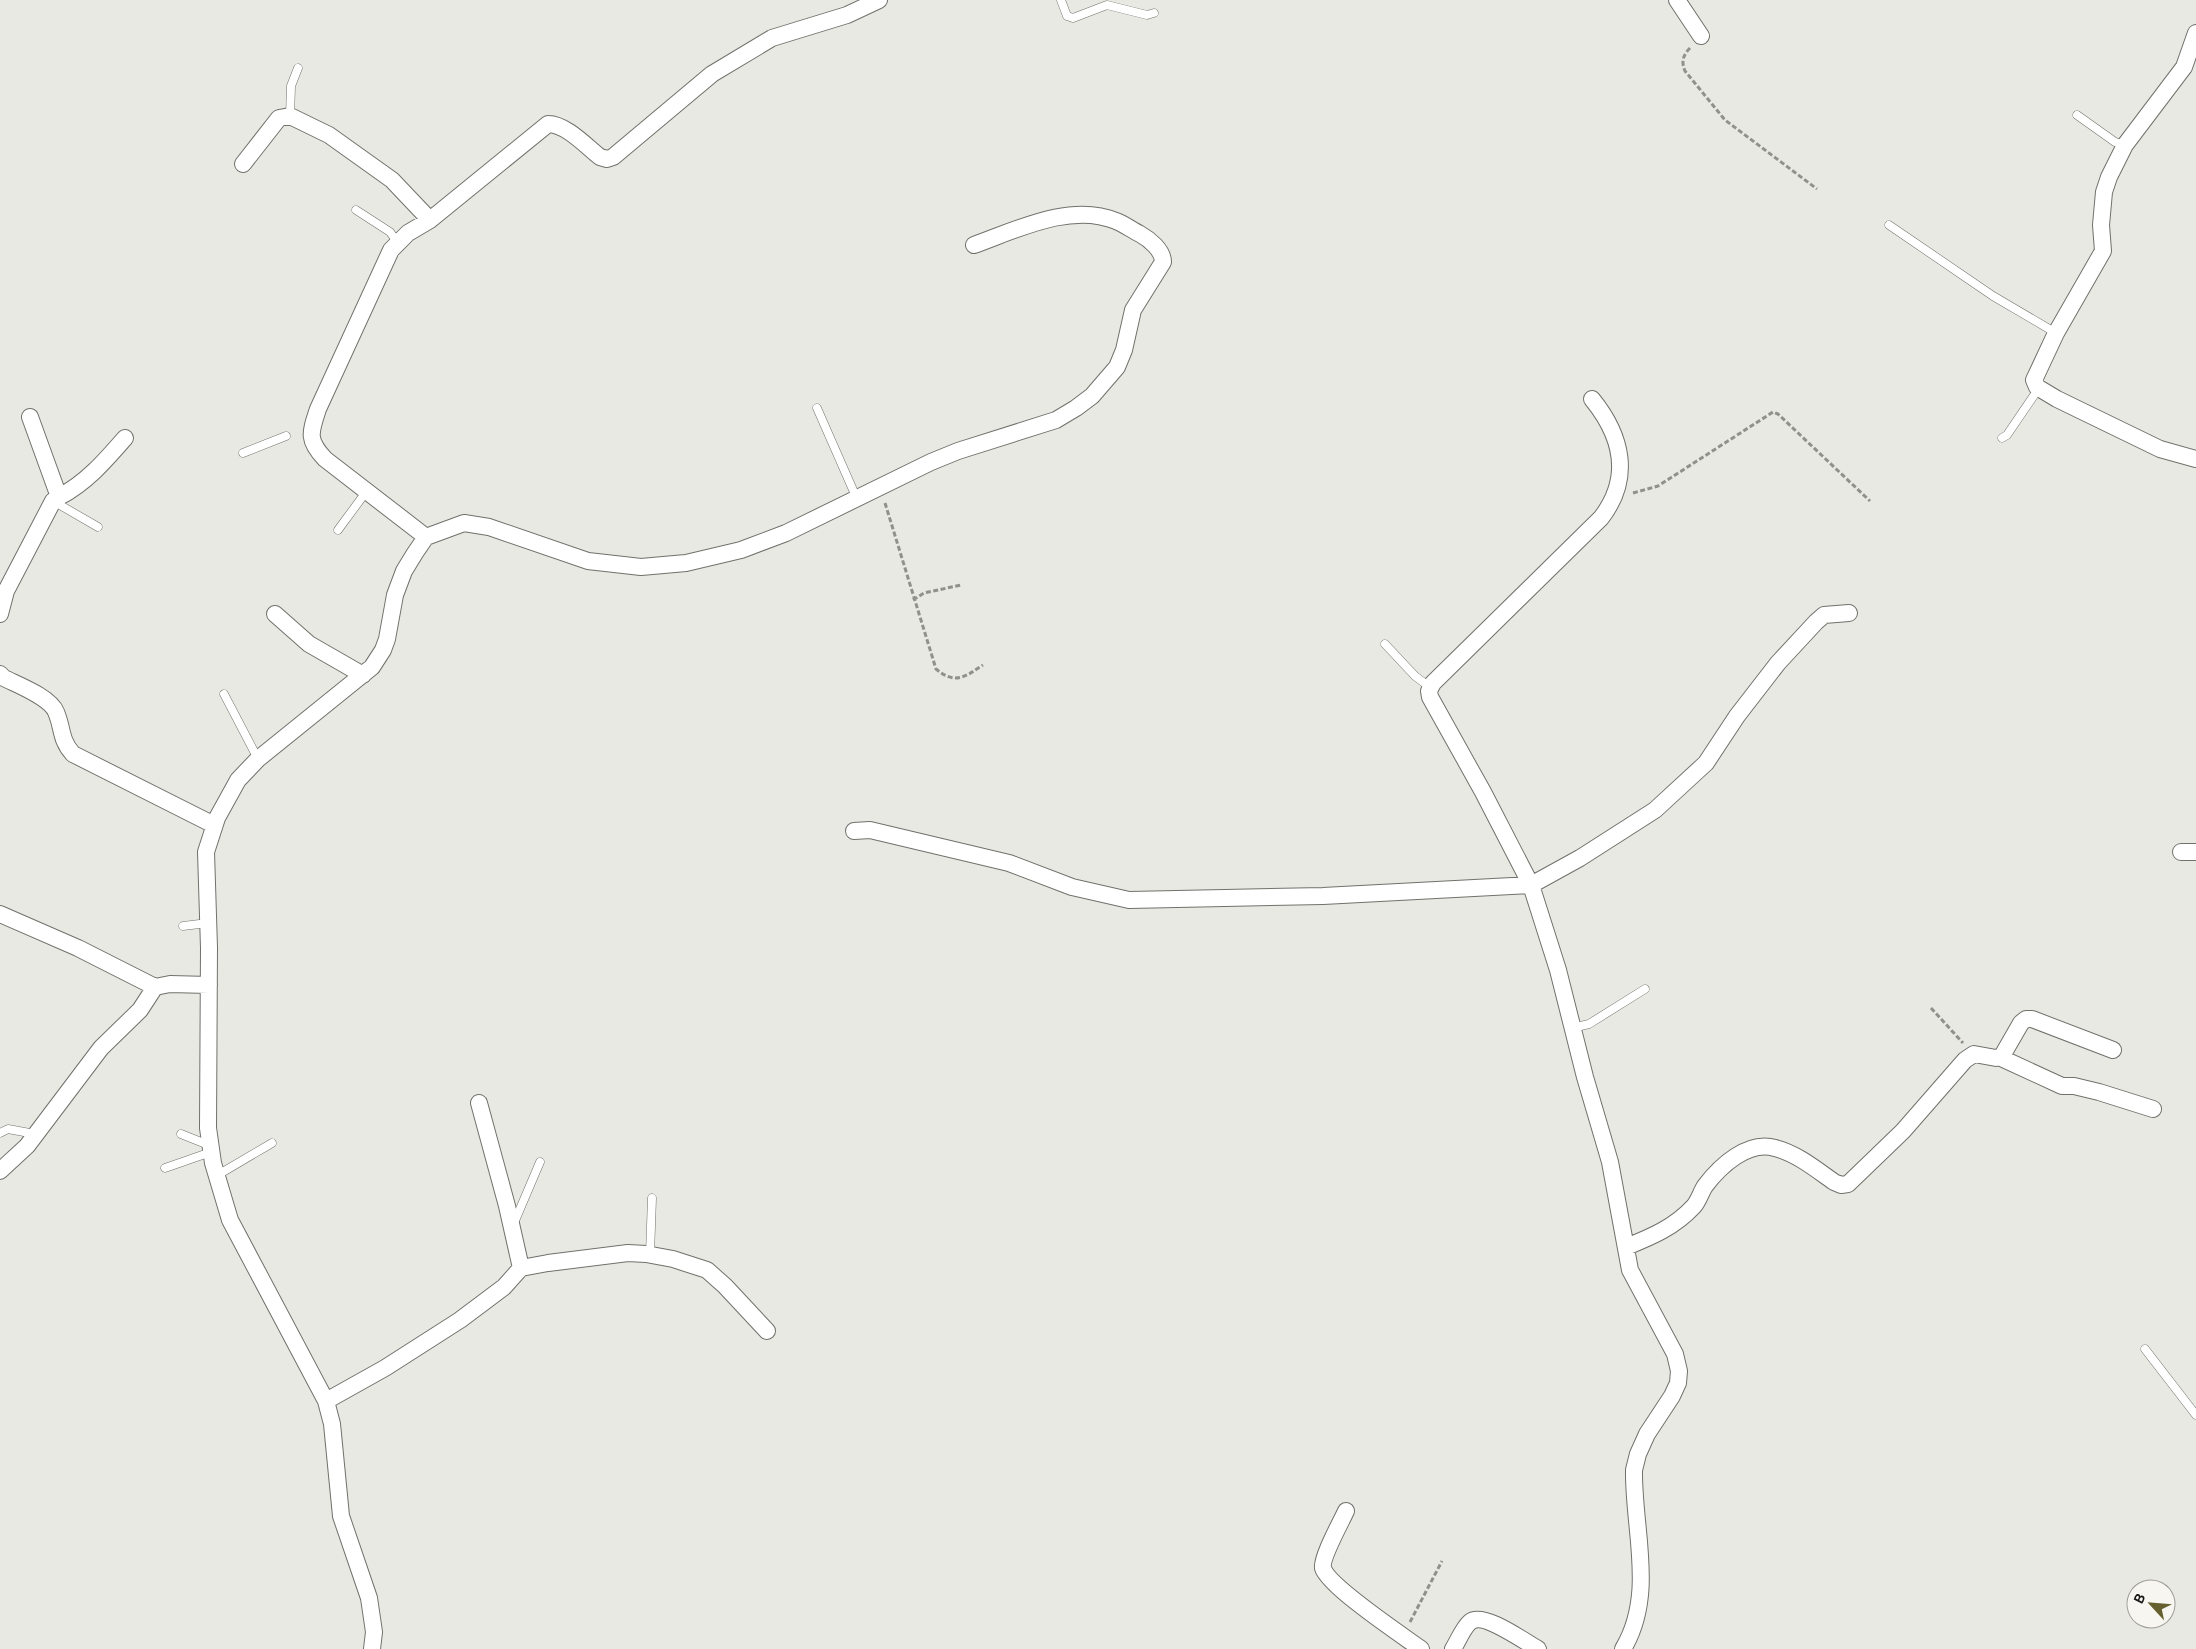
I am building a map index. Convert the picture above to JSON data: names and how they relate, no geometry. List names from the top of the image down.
{
  "north": "top left"
}
